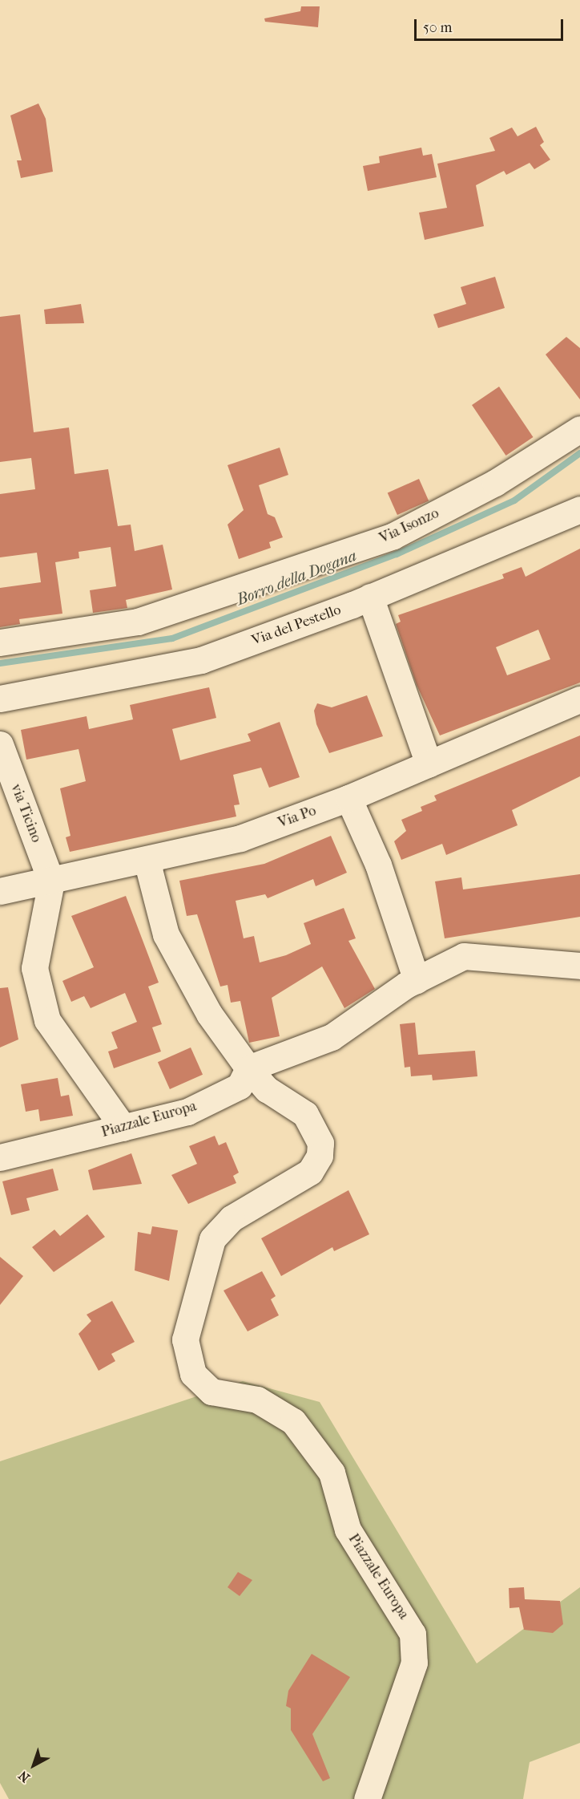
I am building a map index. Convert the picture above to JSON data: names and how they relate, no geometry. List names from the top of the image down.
{
  "streets": {
    "street": [
      "Via Isonzo",
      "Via del Pestello",
      "via Ticino",
      "Via Po",
      "Piazzale Europa"
    ]
  },
  "crossings": [
    ["via Ticino", "Via Po"]
  ],
  "water": ["Borro della Dogana"],
  "scale_bar": "50 m",
  "north": "bottom left"
}
